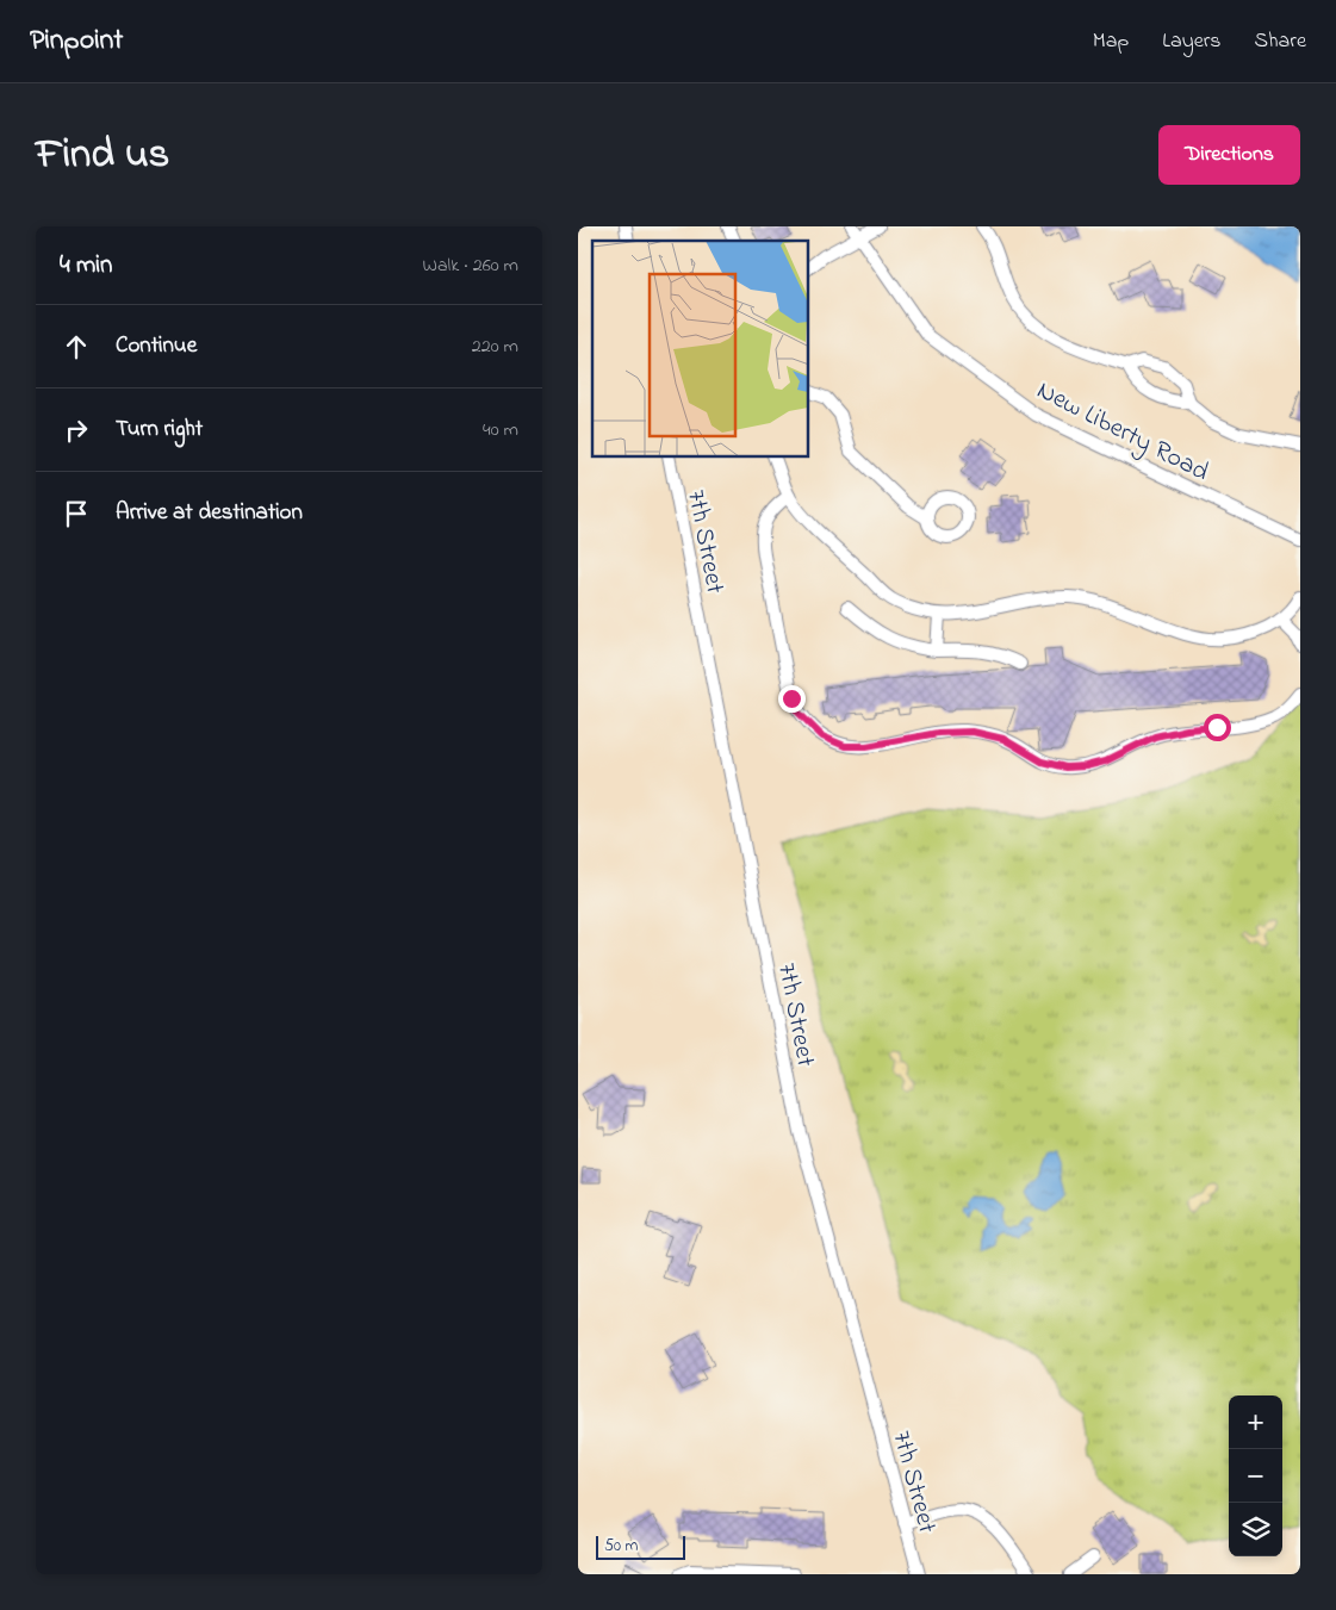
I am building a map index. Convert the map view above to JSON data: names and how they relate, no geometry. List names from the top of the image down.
{
  "streets": {
    "street": ["New Liberty Road", "7th Street"]
  },
  "scale_bar": "50 m",
  "page": {
    "header": "Pinpoint",
    "nav": ["Map", "Layers", "Share"],
    "title": "Find us",
    "buttons": "Directions",
    "heading": ["4 min", "Walk · 260 m"],
    "list": [
      ["Continue", "220 m"],
      ["Turn right", "40 m"],
      "Arrive at destination"
    ],
    "map_buttons": ["+", "−"],
    "scale": "50 m"
  }
}
